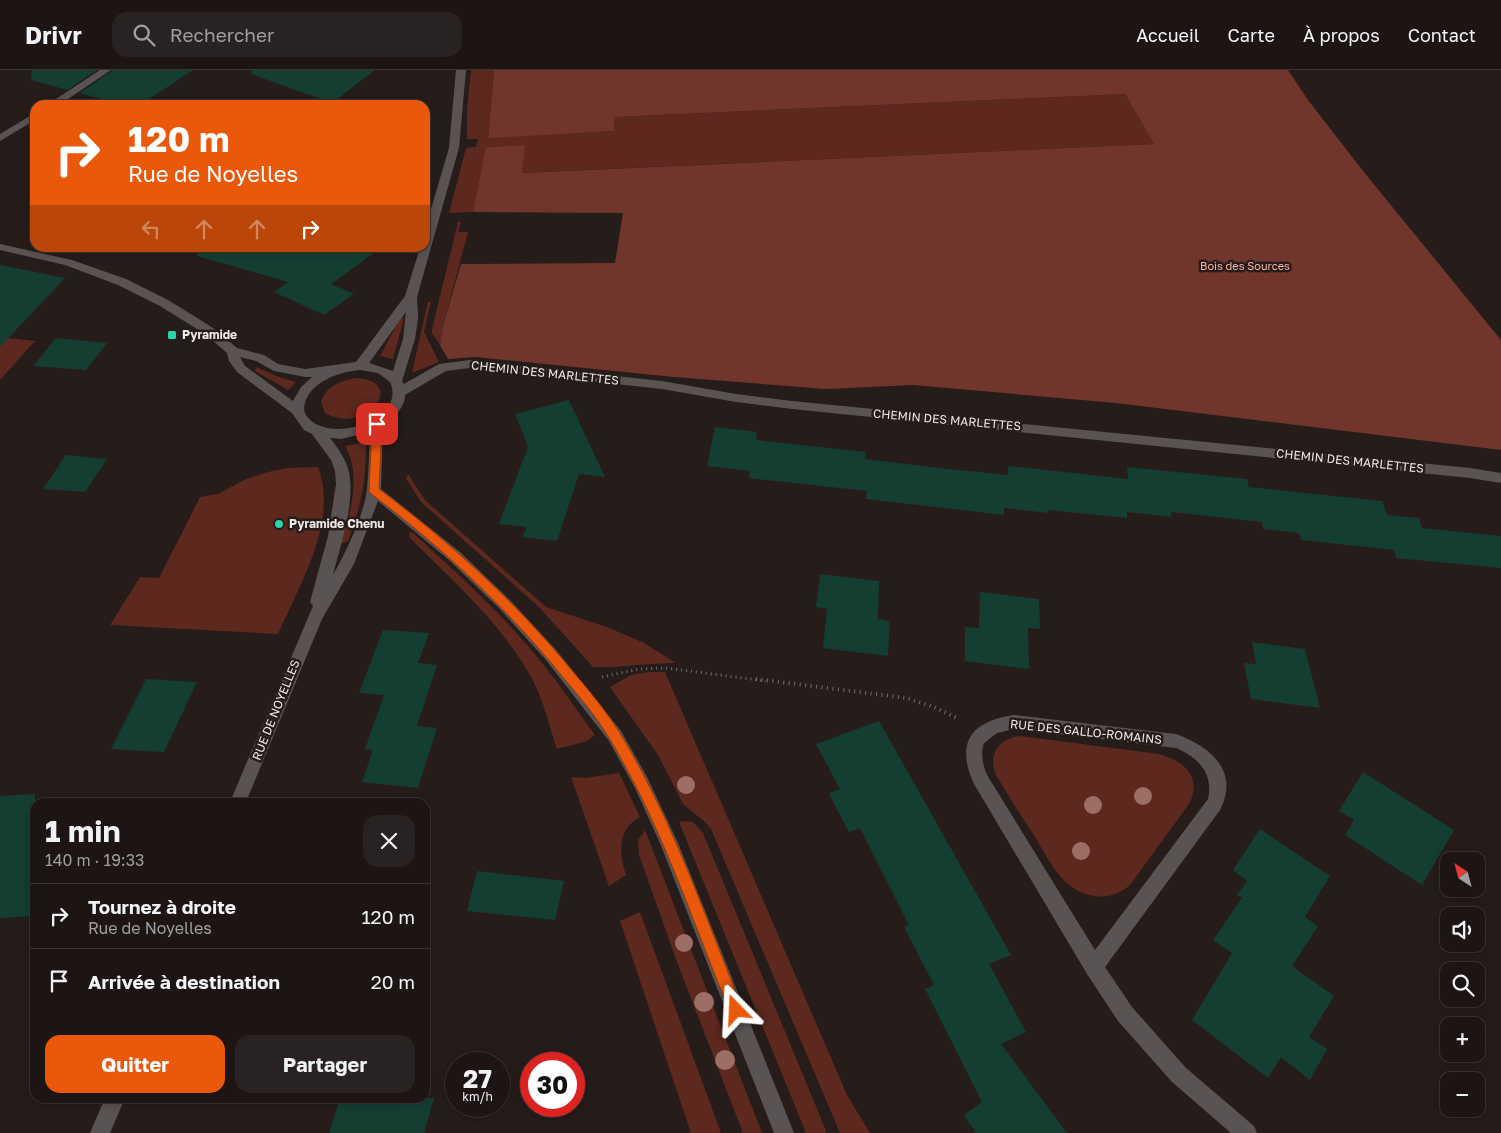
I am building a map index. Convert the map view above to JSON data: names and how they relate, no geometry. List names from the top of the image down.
{
  "streets": {
    "street": ["CHEMIN DES MARLETTES", "RUE DE NOYELLES", "RUE DES GALLO-ROMAINS"]
  },
  "crossings": [
    ["CHEMIN DES MARLETTES", "RUE DE NOYELLES"]
  ],
  "parks": ["Bois des Sources"],
  "places": {
    "transit": ["Pyramide"],
    "other": ["Pyramide Chenu"]
  },
  "north": "top left",
  "page": {
    "header": "Drivr",
    "search": "Rechercher",
    "nav": [
      "Accueil",
      "Carte",
      "À propos",
      "Contact"
    ],
    "turn": ["120 m", "Rue de Noyelles"],
    "heading": ["1 min", "140 m · 19:33"],
    "map_buttons": ["+", "−"],
    "list": [
      {
        "name": "Tournez à droite",
        "note": "Rue de Noyelles",
        "value": "120 m"
      },
      {
        "name": "Arrivée à destination",
        "value": "20 m"
      }
    ],
    "buttons": ["Quitter", "Partager"],
    "speed": "27 km/h",
    "limit": "30"
  }
}
